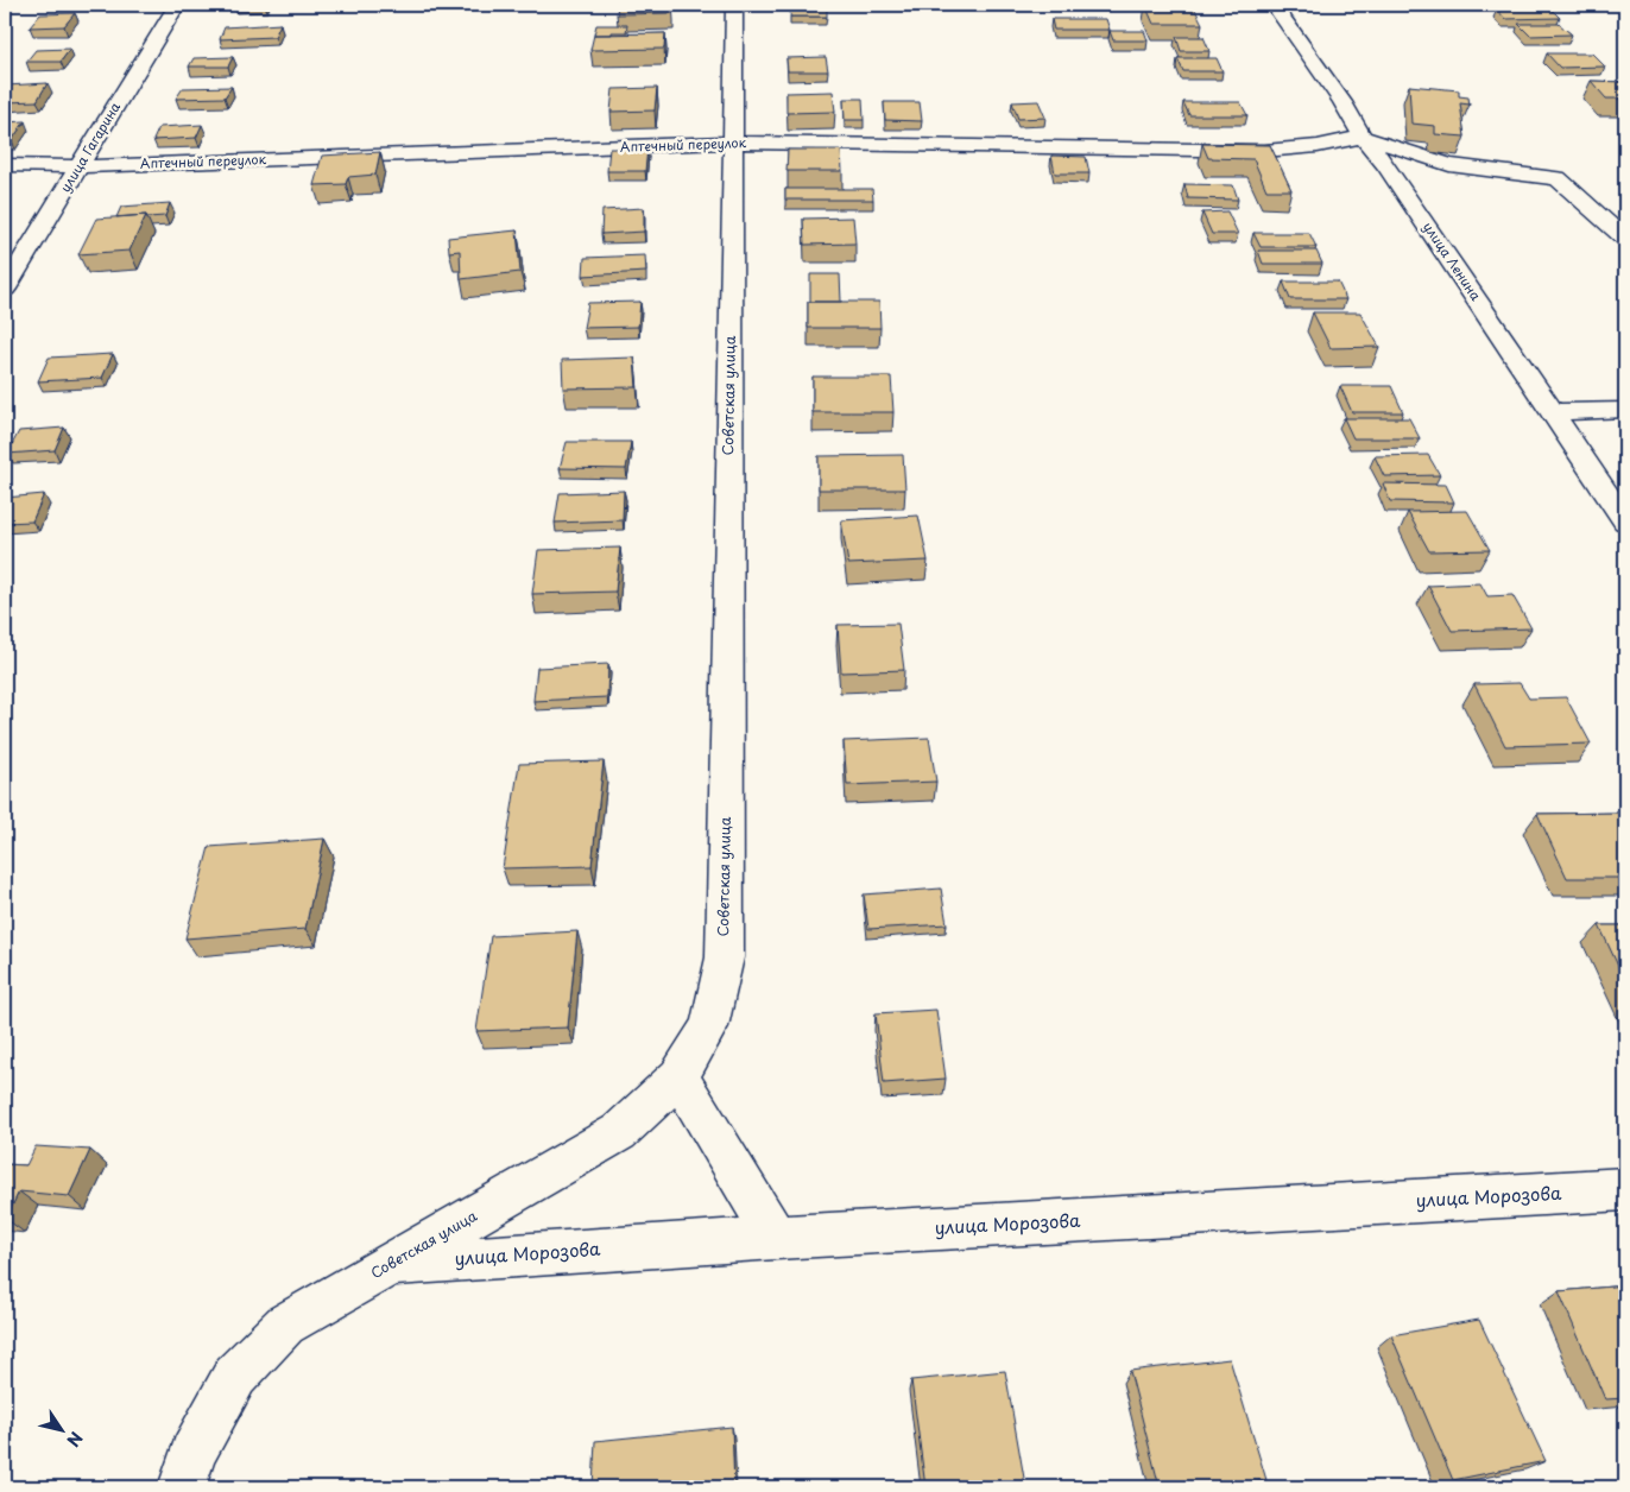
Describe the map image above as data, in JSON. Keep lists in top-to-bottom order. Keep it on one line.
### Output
{"streets":{"street":["Аптечный переулок","улица Гагарина","улица Ленина","Советская улица","улица Морозова"]},"crossings":[["Аптечный переулок","улица Гагарина"],["Аптечный переулок","улица Ленина"],["Аптечный переулок","Советская улица"],["Советская улица","улица Морозова"]],"north":"bottom right"}
